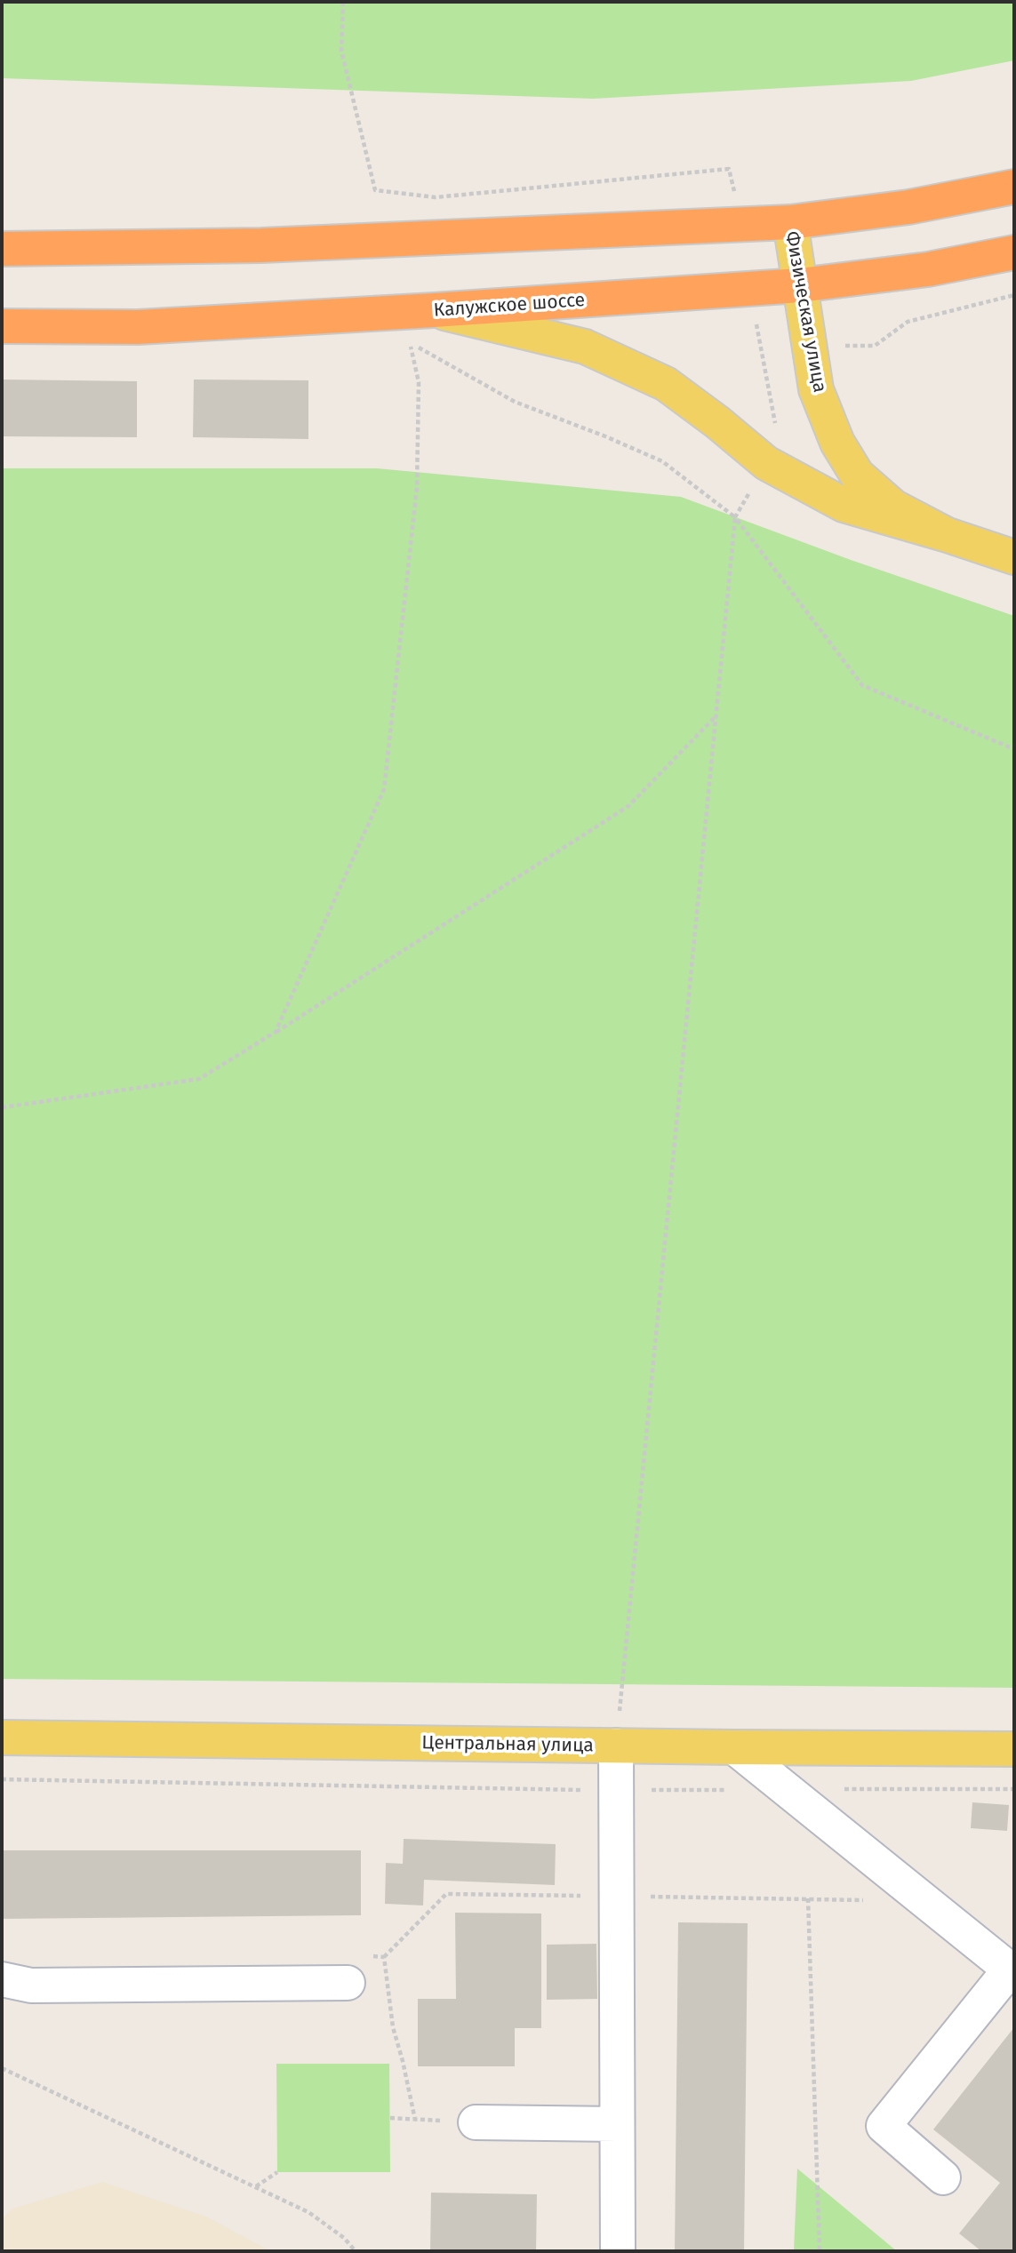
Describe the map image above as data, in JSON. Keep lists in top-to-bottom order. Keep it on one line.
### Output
{"streets":{"highway":["Калужское шоссе"],"main road":["Физическая улица","Центральная улица"]},"crossings":[["Калужское шоссе","Физическая улица"]]}
